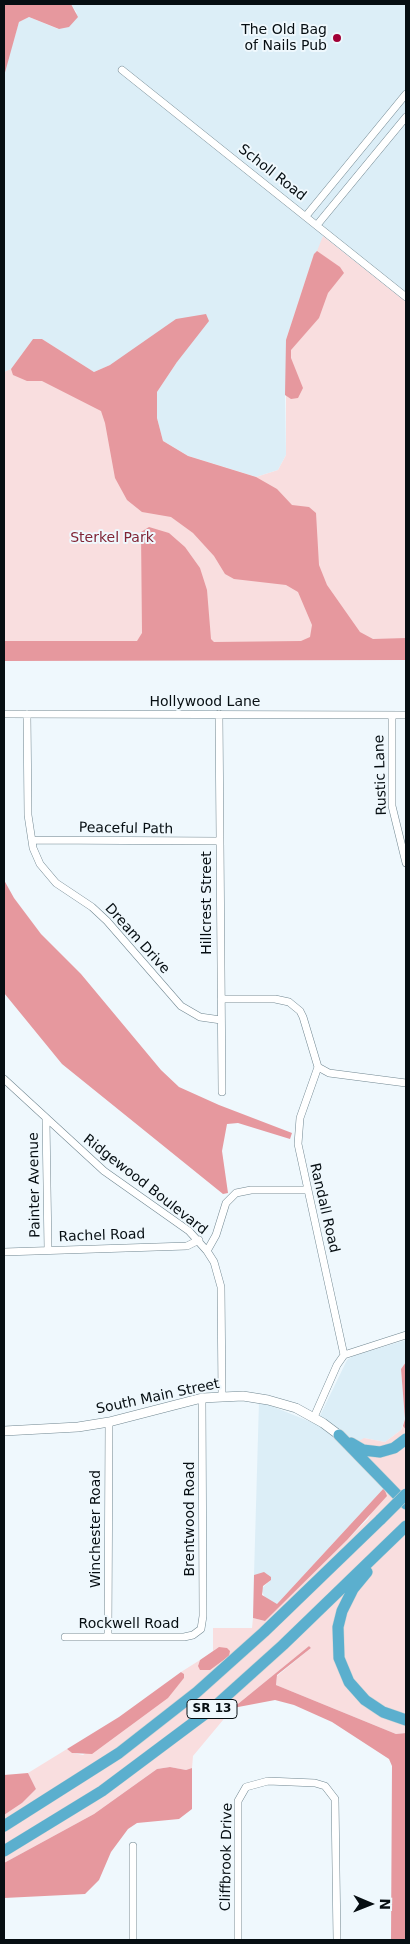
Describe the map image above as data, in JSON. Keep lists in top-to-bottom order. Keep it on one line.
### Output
{"streets":{"highway":["SR 13"],"street":["Scholl Road","Hollywood Lane","Rustic Lane","Peaceful Path","Hillcrest Street","Dream Drive","Painter Avenue","Ridgewood Boulevard","Randall Road","Rachel Road","South Main Street","Brentwood Road","Winchester Road","Rockwell Road","Cliffbrook Drive"]},"crossings":[["Hollywood Lane","Rustic Lane"],["Hollywood Lane","Hillcrest Street"],["Hollywood Lane","Dream Drive"],["Peaceful Path","Hillcrest Street"],["Peaceful Path","Dream Drive"],["Hillcrest Street","Dream Drive"],["Painter Avenue","Ridgewood Boulevard"],["Painter Avenue","Rachel Road"],["Ridgewood Boulevard","Rachel Road"],["Ridgewood Boulevard","South Main Street"],["South Main Street","Brentwood Road"],["South Main Street","Winchester Road"],["Brentwood Road","Rockwell Road"],["Winchester Road","Rockwell Road"]],"parks":["Sterkel Park"],"places":["The Old Bag of Nails Pub"],"north":"right"}
